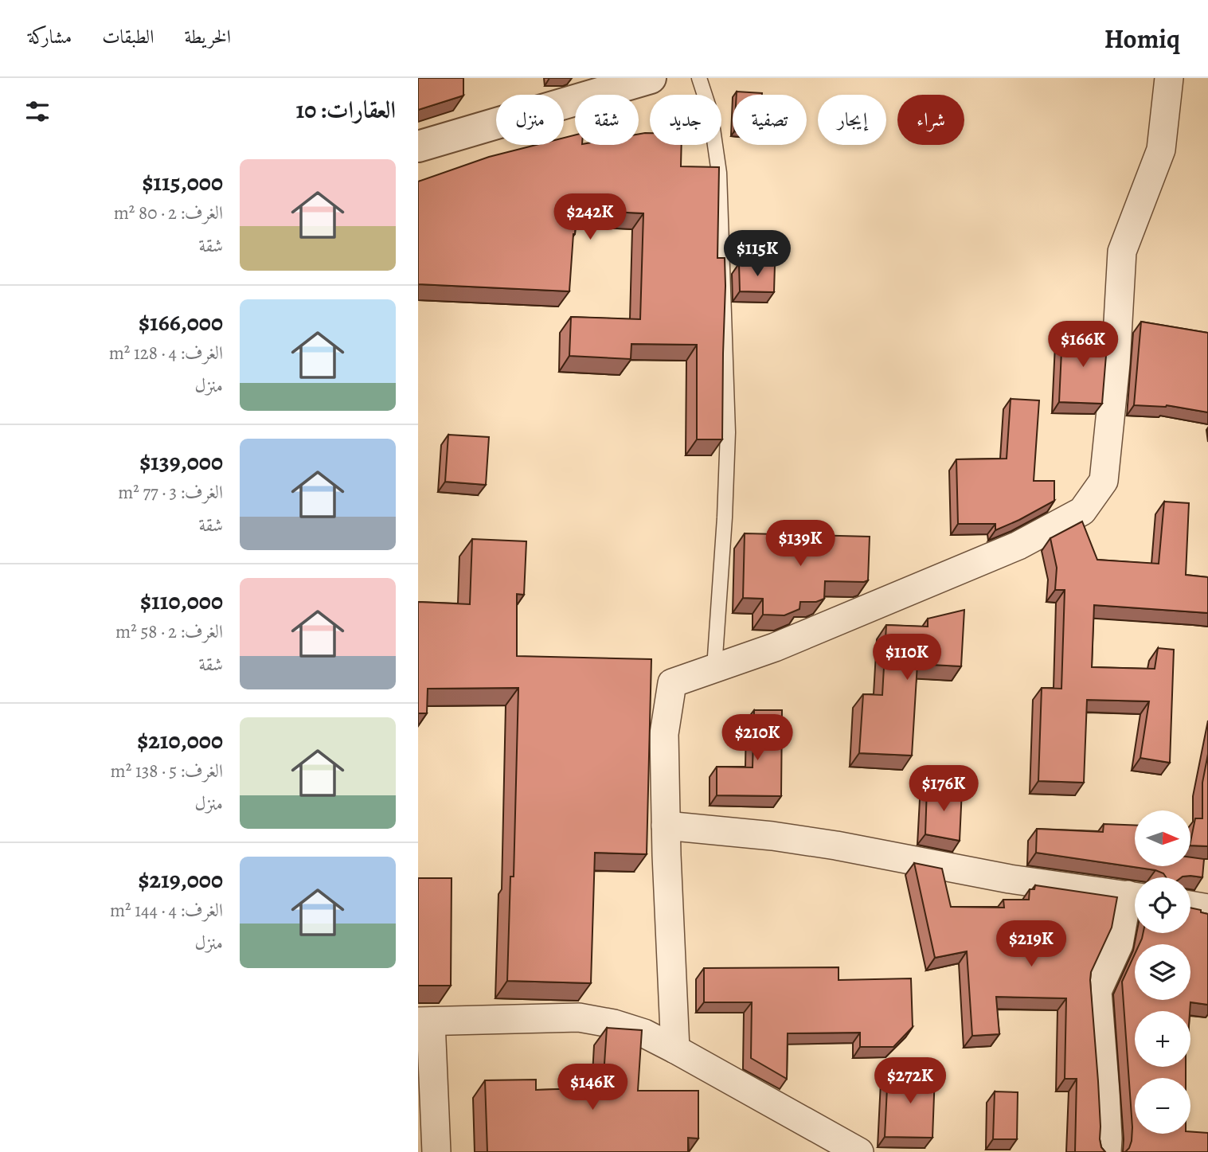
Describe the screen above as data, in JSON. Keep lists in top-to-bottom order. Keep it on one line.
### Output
{"north":"right","page":{"header":"Homiq","nav":["الخريطة","الطبقات","مشاركة"],"heading":"العقارات: 10","chip":["شراء","إيجار","تصفية","جديد","شقة","منزل"],"list":[{"name":"$115,000","note":"الغرف: 2 · 80 m² · شقة"},{"name":"$166,000","note":"الغرف: 4 · 128 m² · منزل"},{"name":"$139,000","note":"الغرف: 3 · 77 m² · شقة"},{"name":"$110,000","note":"الغرف: 2 · 58 m² · شقة"},{"name":"$210,000","note":"الغرف: 5 · 138 m² · منزل"},{"name":"$219,000","note":"الغرف: 4 · 144 m² · منزل"}],"price":["$242K","$115K","$166K","$139K","$110K","$210K","$176K","$219K","$272K","$146K"],"map_buttons":["+","−"]}}
